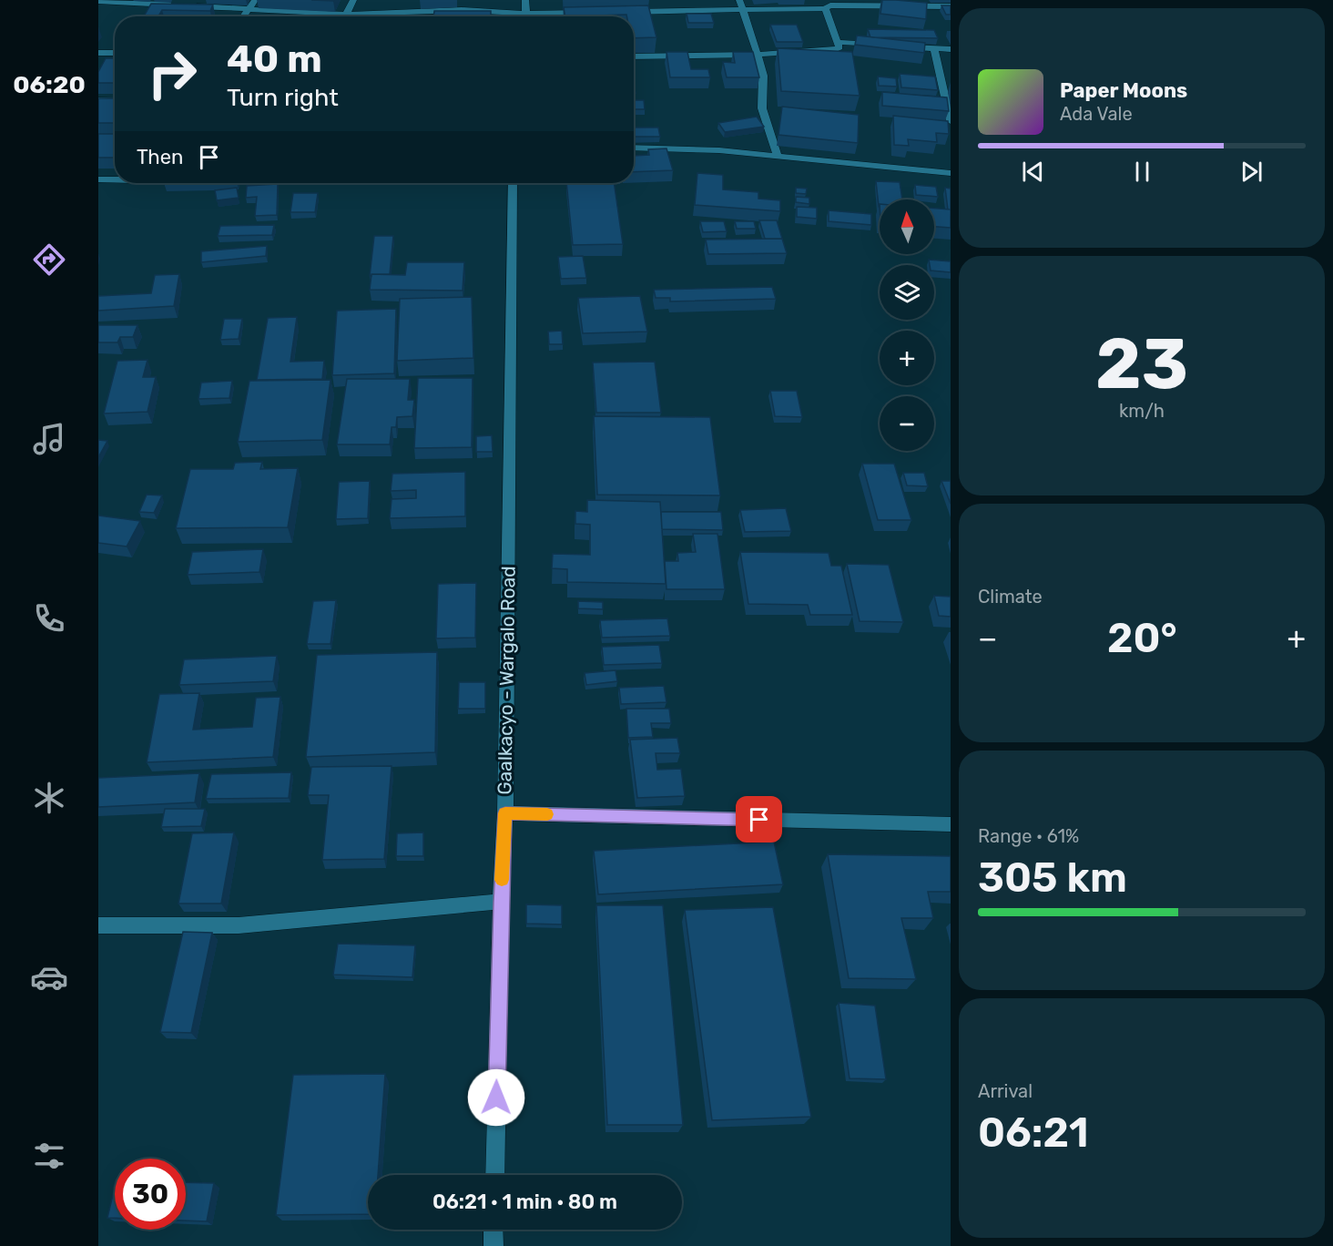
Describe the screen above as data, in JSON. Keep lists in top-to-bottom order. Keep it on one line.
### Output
{"streets":{"street":["Gaalkacyo - Wargalo Road"]},"north":"top","page":{"tabs":"06:20","turn":["40 m","Turn right"],"song":["Paper Moons","Ada Vale"],"then":"Then","map_buttons":["+","−"],"tile":[["23","km/h"],"Climate",["Range · 61%","305 km"],["Arrival","06:21"]],"heat":["−","20°","+"],"limit":"30","trip":"06:21 · 1 min · 80 m"}}
